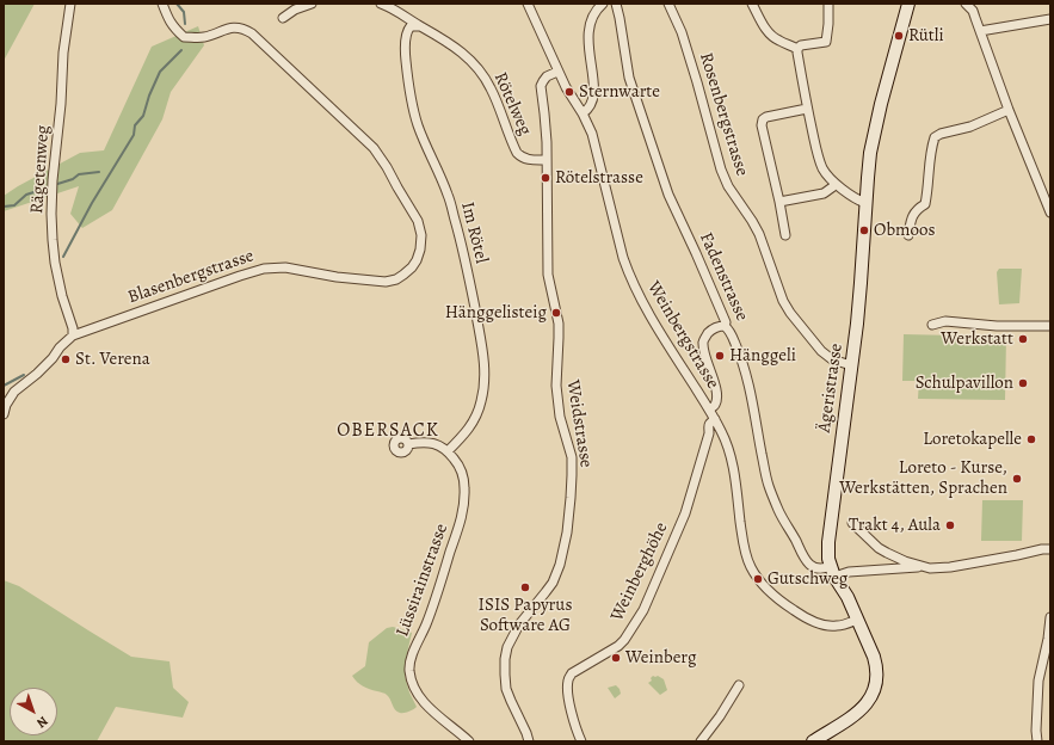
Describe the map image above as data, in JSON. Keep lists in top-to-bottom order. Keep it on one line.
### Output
{"streets":{"main road":["Ägeristrasse"],"street":["Rötelweg","Rosenbergstrasse","Rägetenweg","Im Rötel","Blasenbergstrasse","Fadenstrasse","Weinbergstrasse","Weidstrasse","Weinberghöhe","Lüssirainstrasse"]},"crossings":[["Rötelweg","Im Rötel"],["Rötelweg","Weidstrasse"],["Rosenbergstrasse","Ägeristrasse"],["Rägetenweg","Blasenbergstrasse"],["Im Rötel","Lüssirainstrasse"],["Fadenstrasse","Ägeristrasse"],["Weinbergstrasse","Ägeristrasse"],["Weinbergstrasse","Weidstrasse"],["Weinbergstrasse","Weinberghöhe"]],"districts":["OBERSACK"],"places":["Rütli","Sternwarte","Rötelstrasse","Obmoos","Hänggelisteig","Werkstatt","Hänggeli","St. Verena","Schulpavillon","Loretokapelle","Loreto - Kurse, Werkstätten, Sprachen","Trakt 4, Aula","Gutschweg","ISIS Papyrus Software AG","Weinberg"],"north":"bottom right"}
